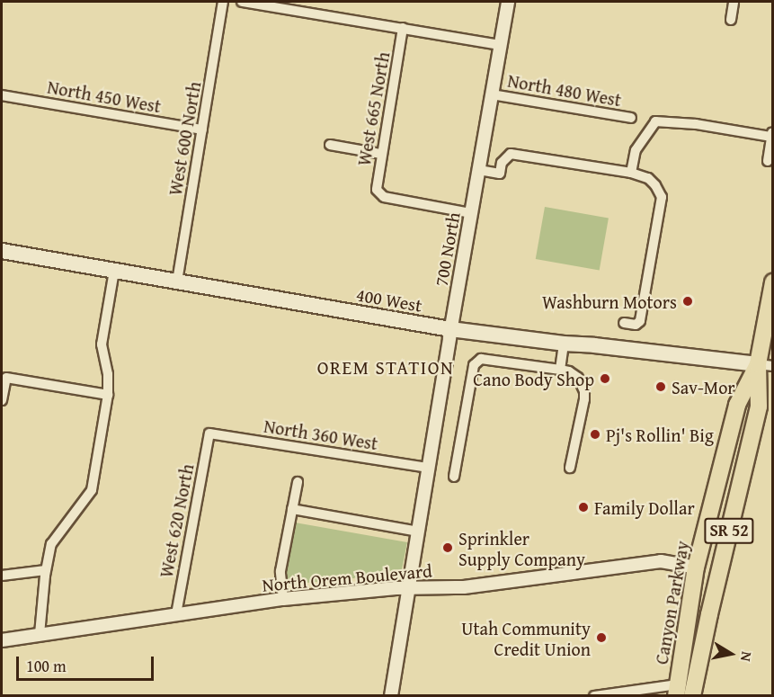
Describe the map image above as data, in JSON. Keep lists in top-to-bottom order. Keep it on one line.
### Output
{"streets":{"highway":["SR 52","Canyon Parkway"],"main road":["400 West"],"street":["North 480 West","North 450 West","West 665 North","West 600 North","700 North","North 360 West","West 620 North","North Orem Boulevard"]},"crossings":[["North 480 West","700 North"],["North 450 West","West 600 North"],["West 665 North","700 North"],["West 600 North","400 West"],["700 North","400 West"],["700 North","North 360 West"],["700 North","North Orem Boulevard"],["400 West","Canyon Parkway"],["North 360 West","West 620 North"],["West 620 North","North Orem Boulevard"],["North Orem Boulevard","Canyon Parkway"]],"districts":["OREM STATION"],"places":["Washburn Motors","Cano Body Shop","Sav-Mor","Pj's Rollin' Big","Family Dollar","Sprinkler Supply Company","Utah Community Credit Union"],"scale_bar":"100 m","north":"right"}
